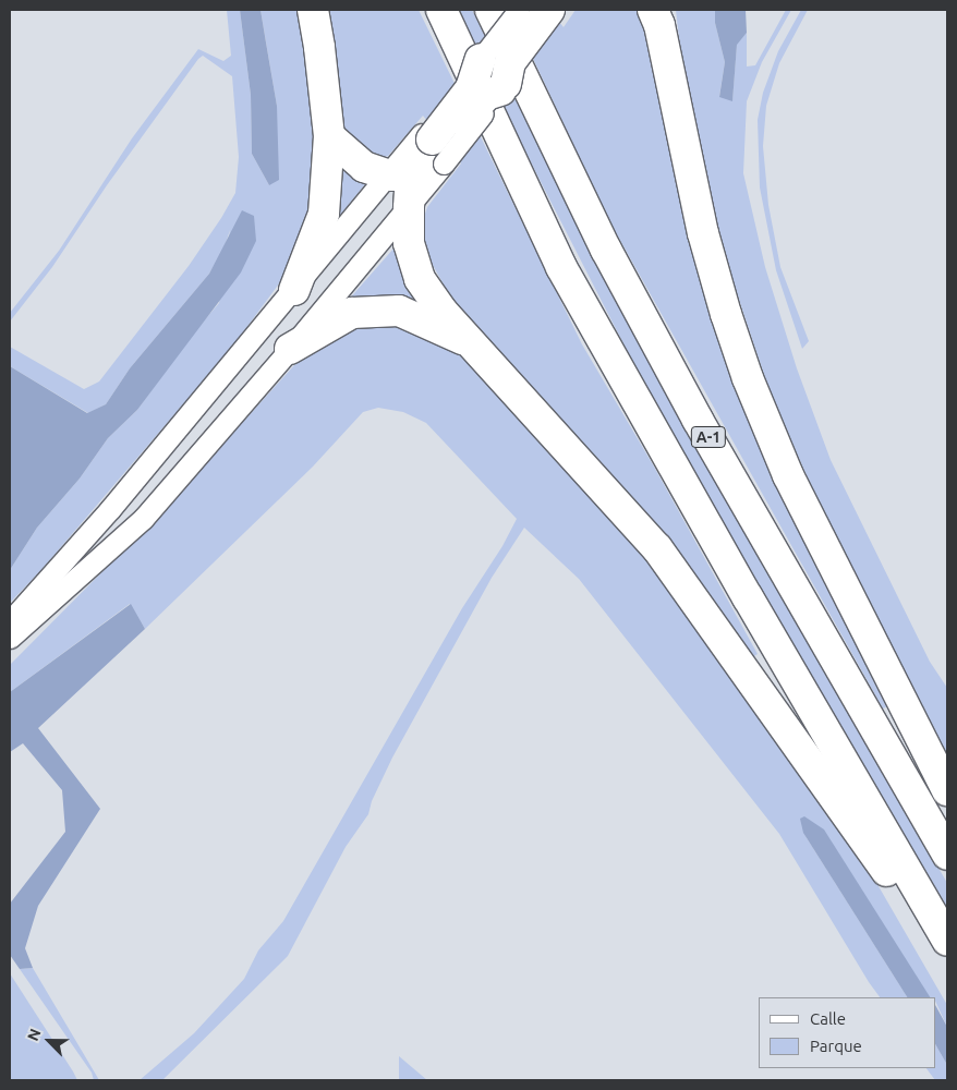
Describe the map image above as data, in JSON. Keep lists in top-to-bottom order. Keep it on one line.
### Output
{"streets":{"highway":["A-1"]},"legend":["Calle","Parque"],"north":"top left"}
